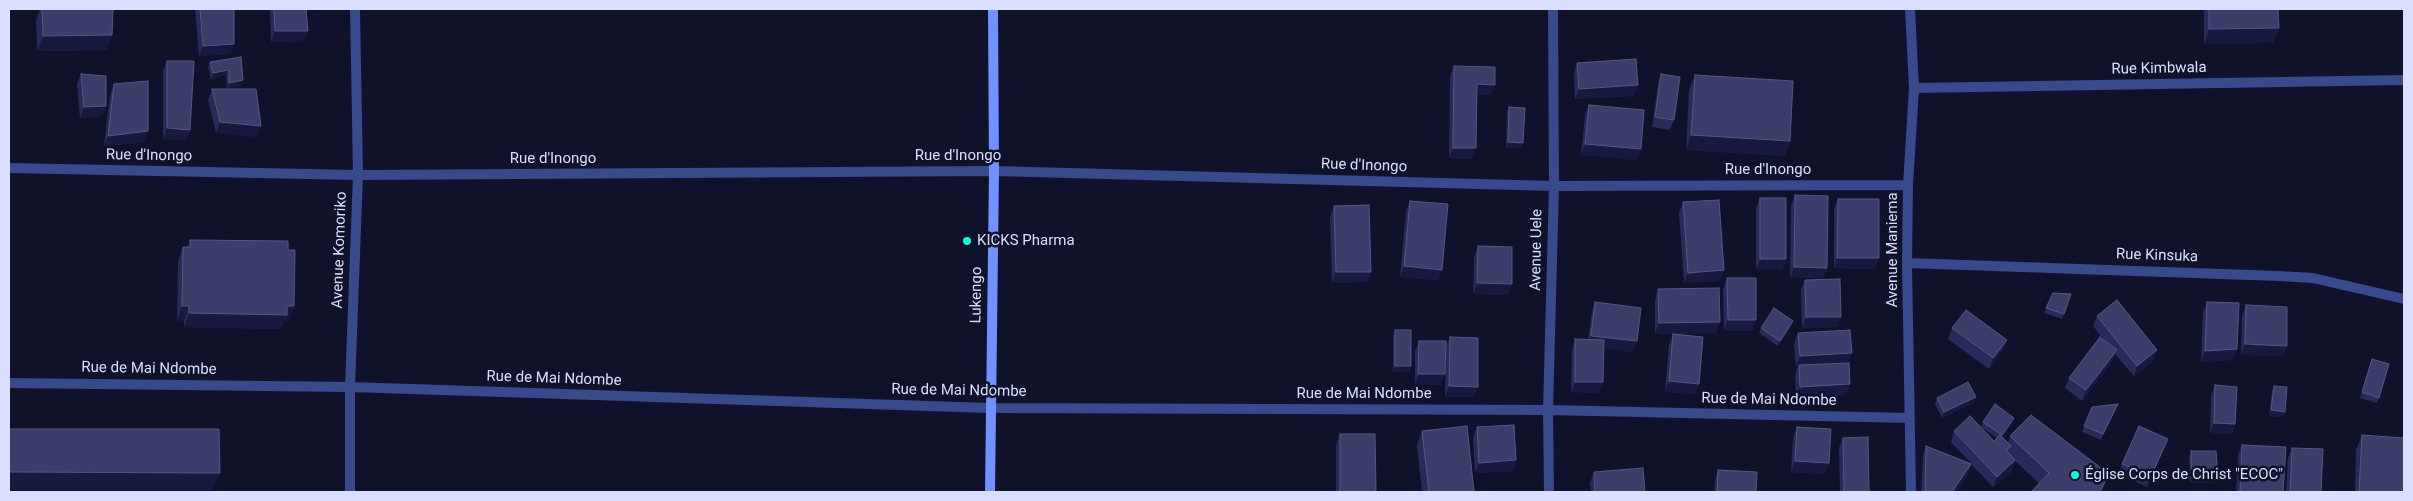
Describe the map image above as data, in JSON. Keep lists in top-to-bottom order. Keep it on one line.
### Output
{"streets":{"street":["Rue Kimbwala","Rue d'Inongo","Avenue Komoriko","Avenue Uele","Avenue Maniema","Rue Kinsuka","Lukengo","Rue de Mai Ndombe"]},"crossings":[["Rue Kimbwala","Avenue Maniema"],["Rue d'Inongo","Avenue Komoriko"],["Rue d'Inongo","Avenue Uele"],["Rue d'Inongo","Avenue Maniema"],["Rue d'Inongo","Lukengo"],["Avenue Komoriko","Rue de Mai Ndombe"],["Avenue Uele","Rue de Mai Ndombe"],["Avenue Maniema","Rue Kinsuka"],["Avenue Maniema","Rue de Mai Ndombe"],["Lukengo","Rue de Mai Ndombe"]],"places":["KICKS Pharma","Église Corps de Christ \"ECOC\""]}
